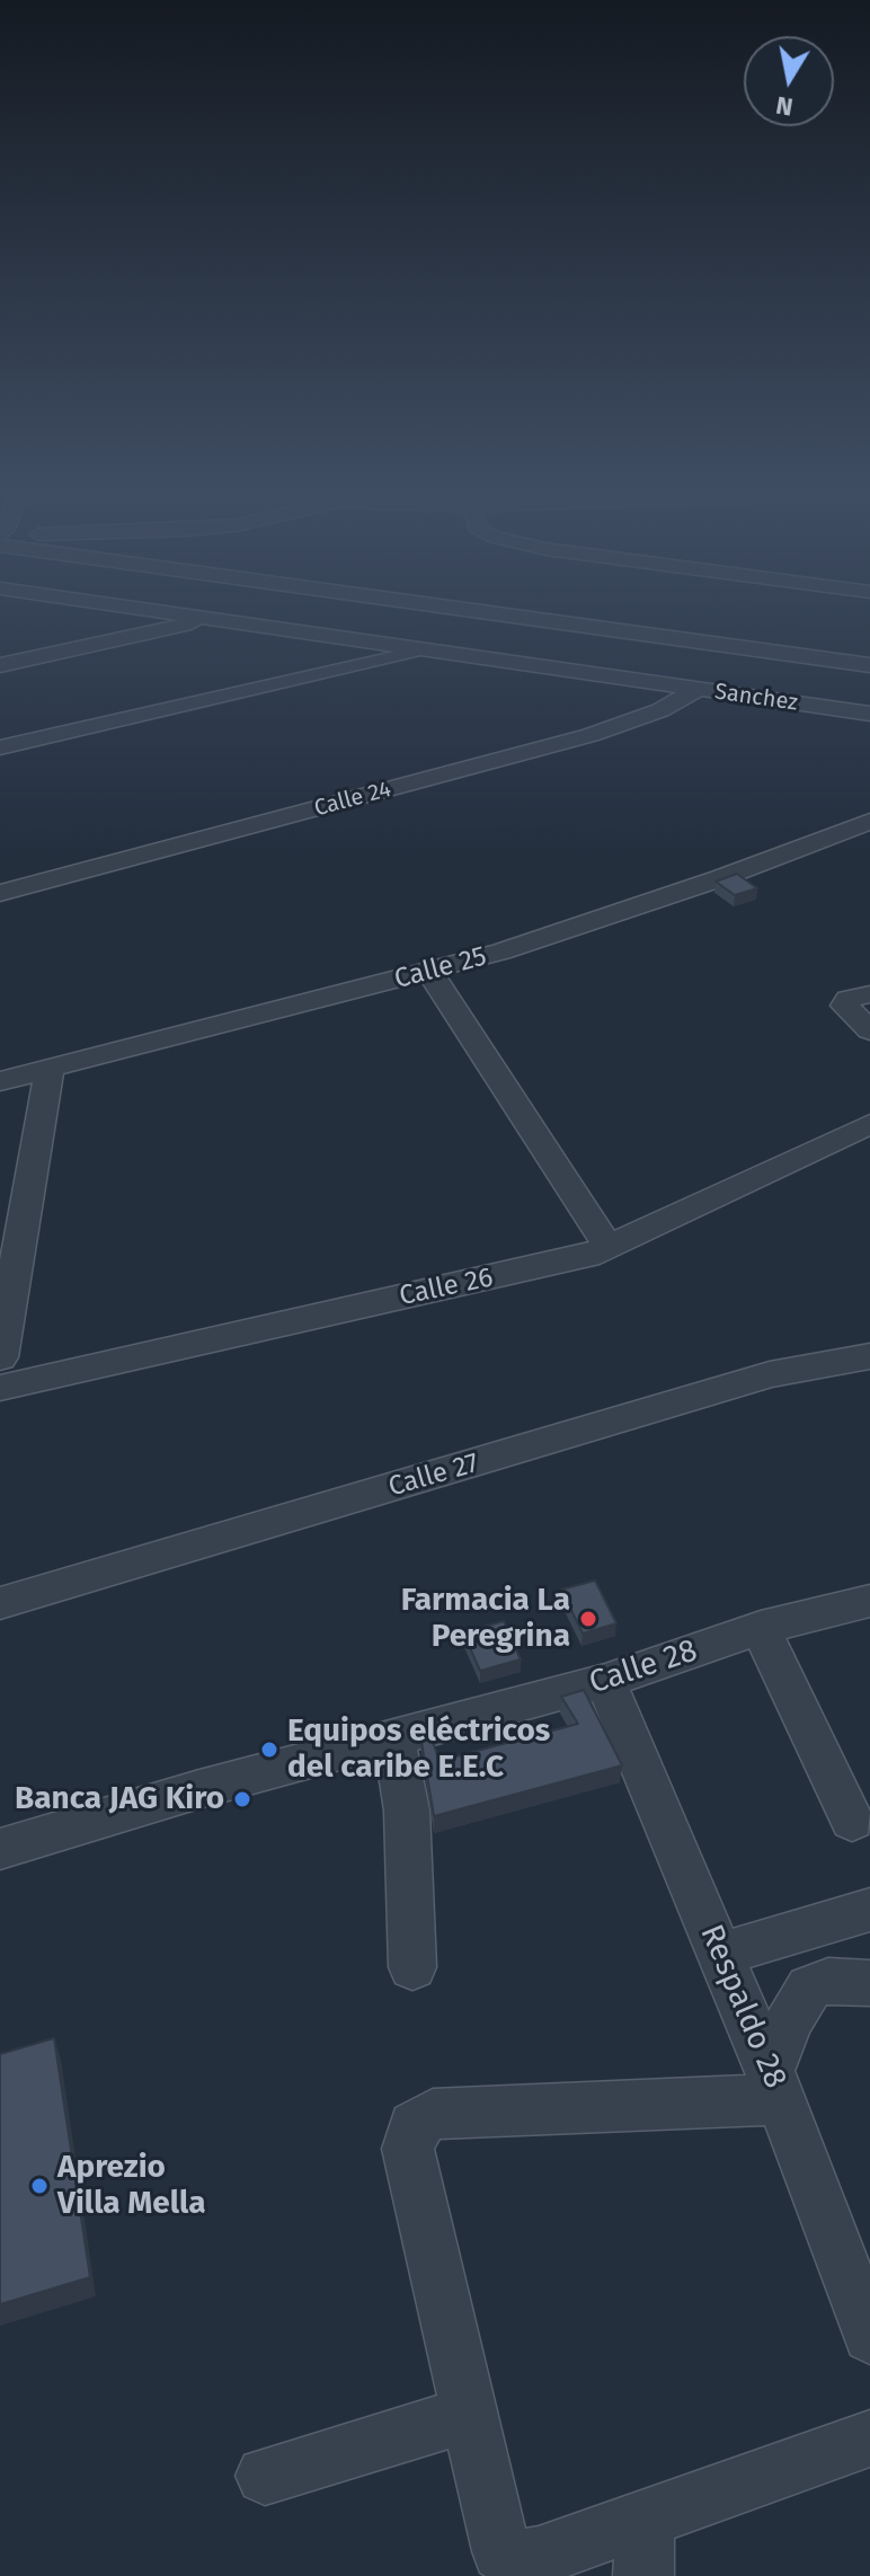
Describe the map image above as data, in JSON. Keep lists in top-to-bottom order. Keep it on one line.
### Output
{"streets":{"street":["Sanchez","Calle 24","Calle 25","Calle 26","Calle 27","Calle 28","Respaldo 28"]},"crossings":[["Sanchez","Calle 24"],["Calle 28","Respaldo 28"]],"places":["Farmacia La Peregrina","Equipos eléctricos del caribe E.E.C","Banca JAG Kiro","Aprezio Villa Mella"],"north":"bottom"}
